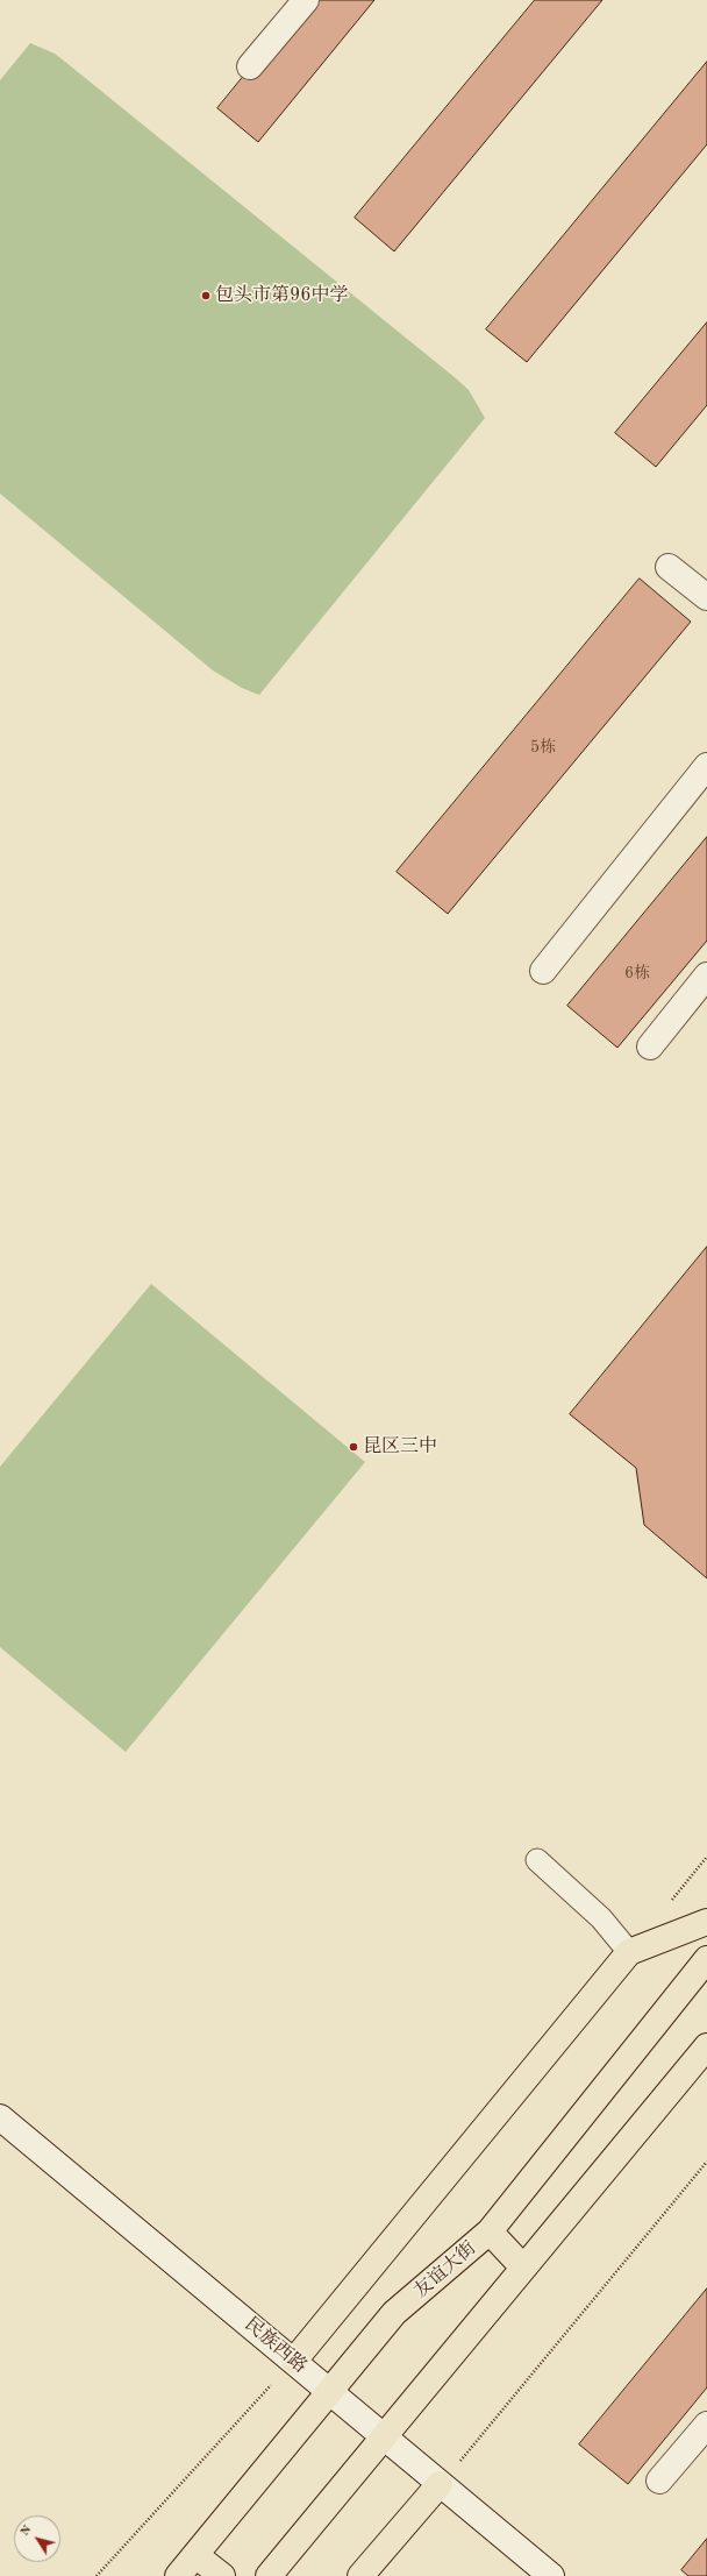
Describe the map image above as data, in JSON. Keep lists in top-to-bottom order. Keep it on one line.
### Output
{"streets":{"main road":["友谊大街","民族西路"]},"crossings":[["友谊大街","民族西路"]],"places":["包头市第96中学","昆区三中"],"house_numbers":["5栋","6栋"],"north":"top left"}
